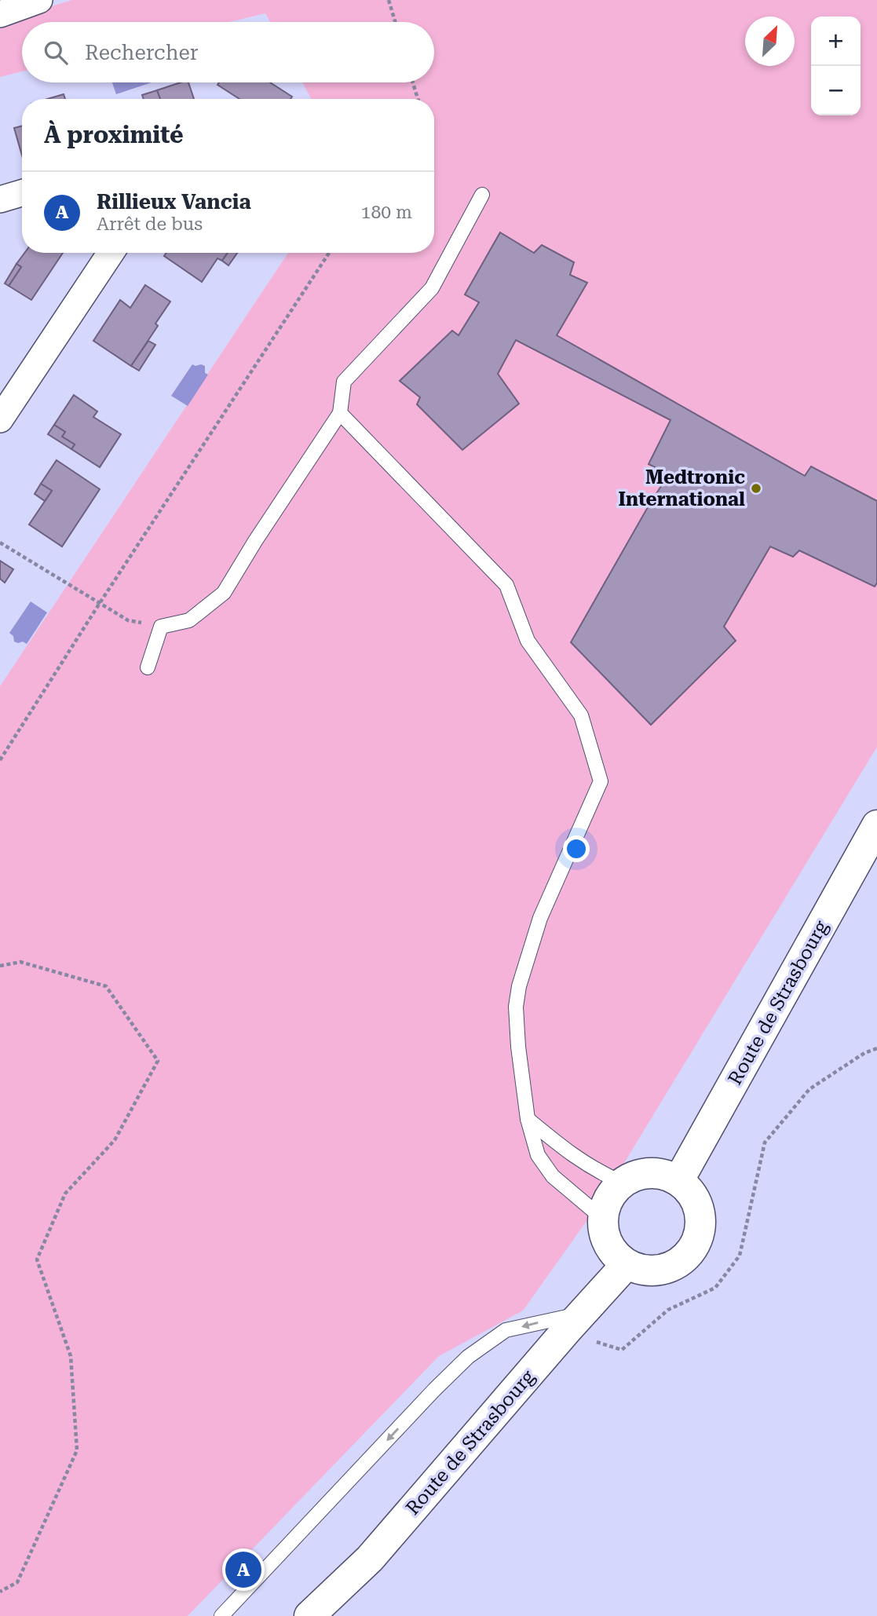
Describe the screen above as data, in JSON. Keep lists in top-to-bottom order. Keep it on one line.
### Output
{"streets":{"main road":["Route de Strasbourg"]},"places":["Medtronic International"],"north":"top right","page":{"map_buttons":["+","−"],"search":"Rechercher","heading":"À proximité","list":[{"mark":"A","name":"Rillieux Vancia","note":"Arrêt de bus","value":"180 m"}],"pins":"A"}}
